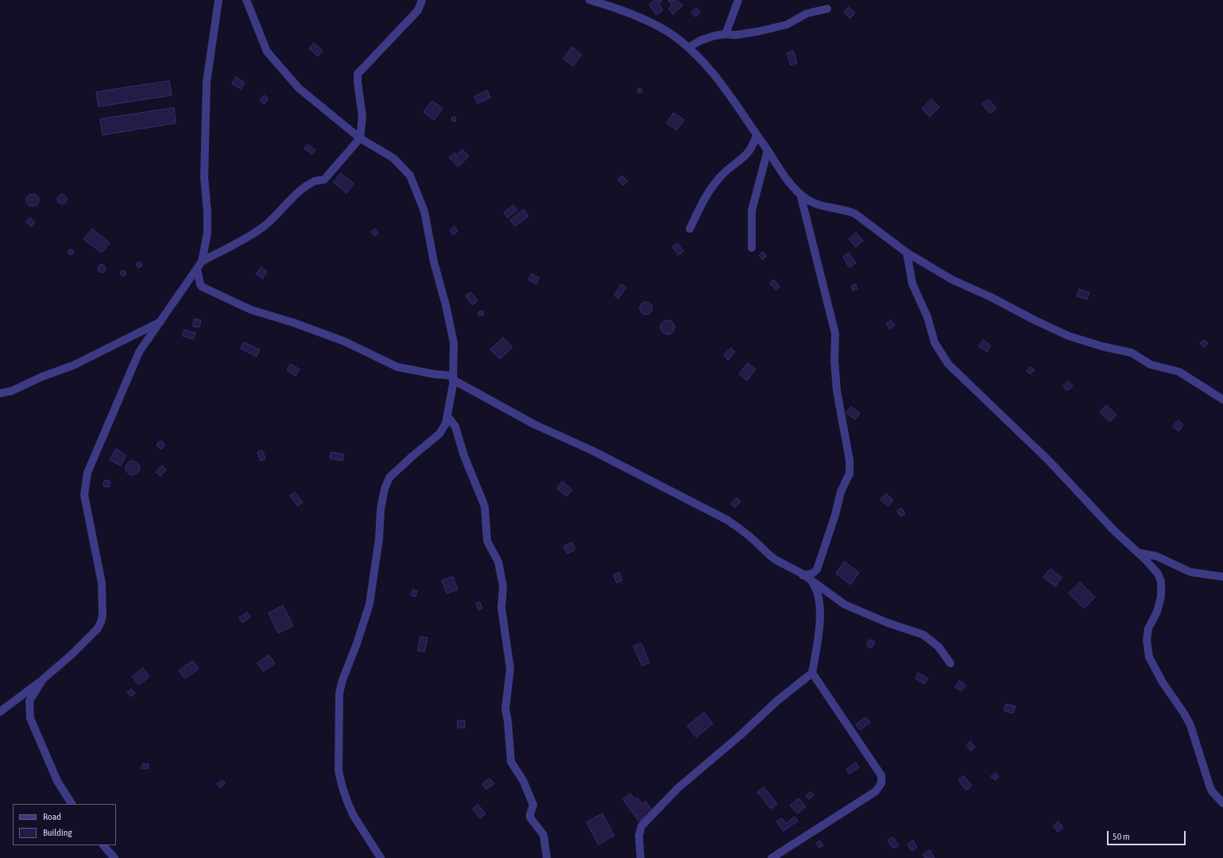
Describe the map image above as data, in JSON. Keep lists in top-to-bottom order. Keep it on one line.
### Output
{"legend":["Road","Building"],"scale_bar":"50 m"}
